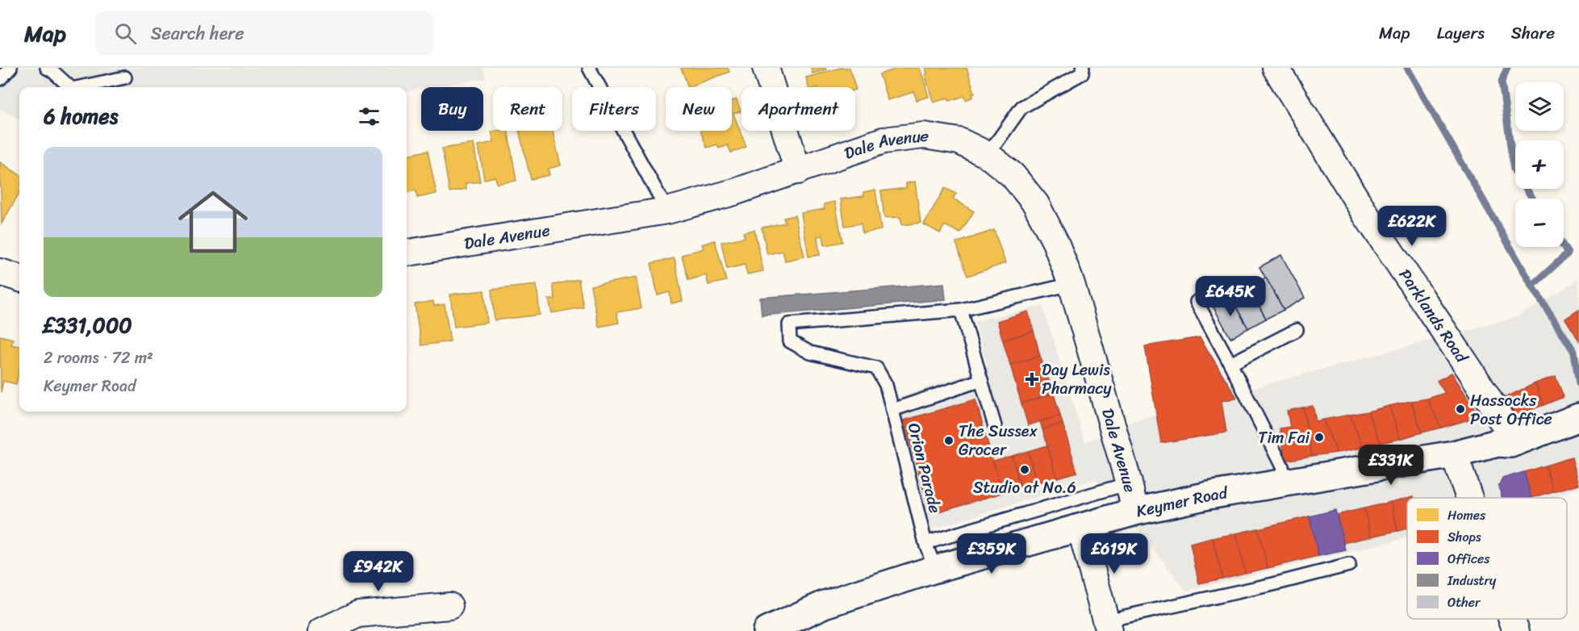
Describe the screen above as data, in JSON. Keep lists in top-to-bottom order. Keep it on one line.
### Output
{"streets":{"main road":["Keymer Road"],"street":["Dale Avenue","Parklands Road"],"lane":["Orion Parade"]},"crossings":[["Dale Avenue","Keymer Road"],["Parklands Road","Keymer Road"],["Orion Parade","Keymer Road"]],"places":{"health":["Day Lewis Pharmacy"],"other":["Hassocks Post Office","Tim Fai","The Sussex Grocer","Studio at No.6"]},"legend":["Homes","Shops","Offices","Industry","Other"],"page":{"header":"Map","search":"Search here","nav":["Map","Layers","Share"],"map_buttons":["+","−"],"chip":["Buy","Rent","Filters","New","Apartment"],"heading":"6 homes","list":[{"name":"£331,000","note":"2 rooms · 72 m² · Keymer Road"}],"price":["£622K","£645K","£331K","£359K","£619K","£942K"]}}
